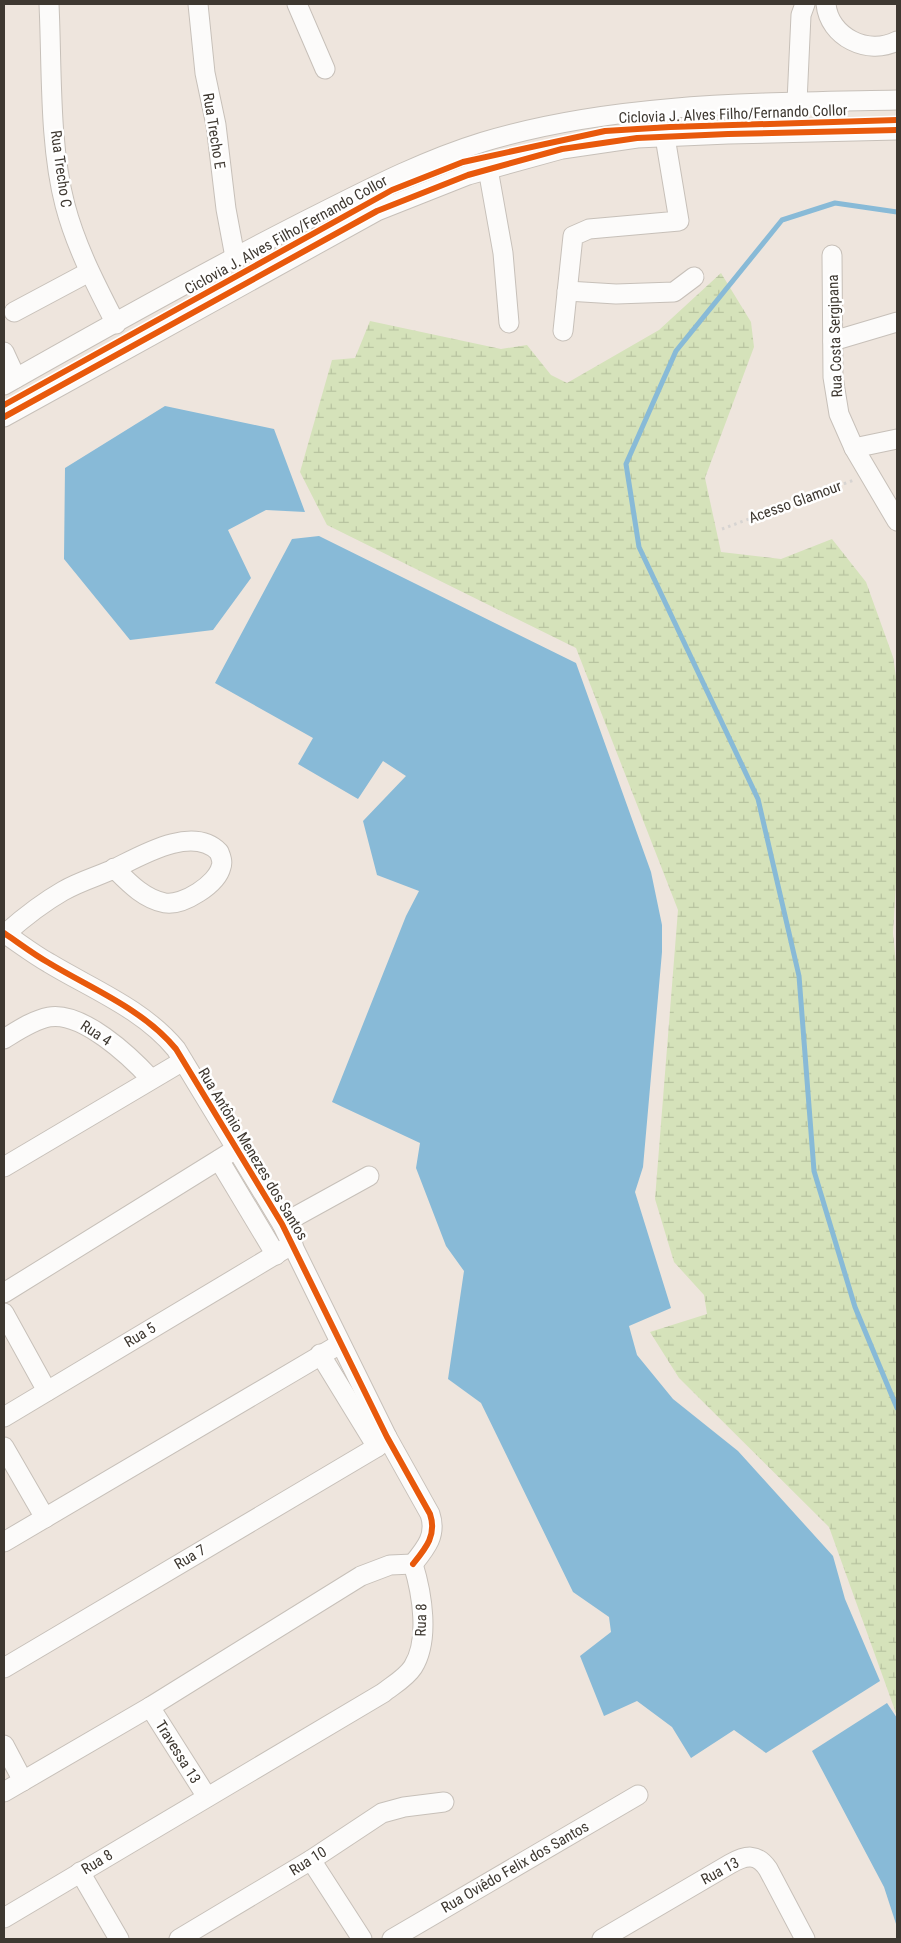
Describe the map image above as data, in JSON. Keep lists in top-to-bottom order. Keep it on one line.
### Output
{"streets":{"street":["Rua Trecho E","Rua Trecho C","Rua Costa Sergipana","Rua 4","Rua Antônio Menezes dos Santos","Rua 5","Rua 7","Rua 8","Travessa 13","Rua 10","Rua Oviêdo Felix dos Santos","Rua 13"],"path":["Acesso Glamour"],"cycle path":["Ciclovia J. Alves Filho/Fernando Collor"]},"crossings":[["Rua Costa Sergipana","Acesso Glamour"],["Rua Antônio Menezes dos Santos","Rua 5"],["Rua Antônio Menezes dos Santos","Rua 7"],["Rua Antônio Menezes dos Santos","Rua 8"],["Rua 8","Travessa 13"]]}
